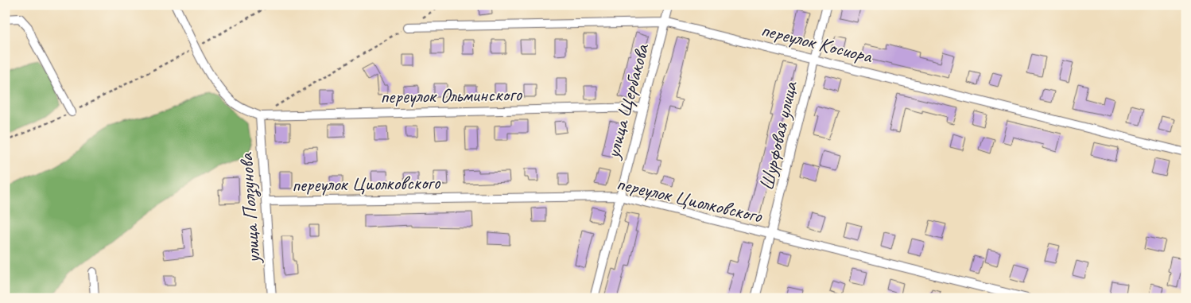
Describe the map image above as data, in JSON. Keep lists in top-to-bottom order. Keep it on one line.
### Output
{"streets":{"street":["переулок Косиора","переулок Ольминского","улица Щербакова","Шурфовая улица","переулок Циолковского","улица Ползунова"]},"crossings":[["переулок Косиора","улица Щербакова"],["переулок Косиора","Шурфовая улица"],["переулок Ольминского","улица Щербакова"],["переулок Ольминского","улица Ползунова"],["улица Щербакова","переулок Циолковского"],["Шурфовая улица","переулок Циолковского"],["переулок Циолковского","улица Ползунова"]]}
